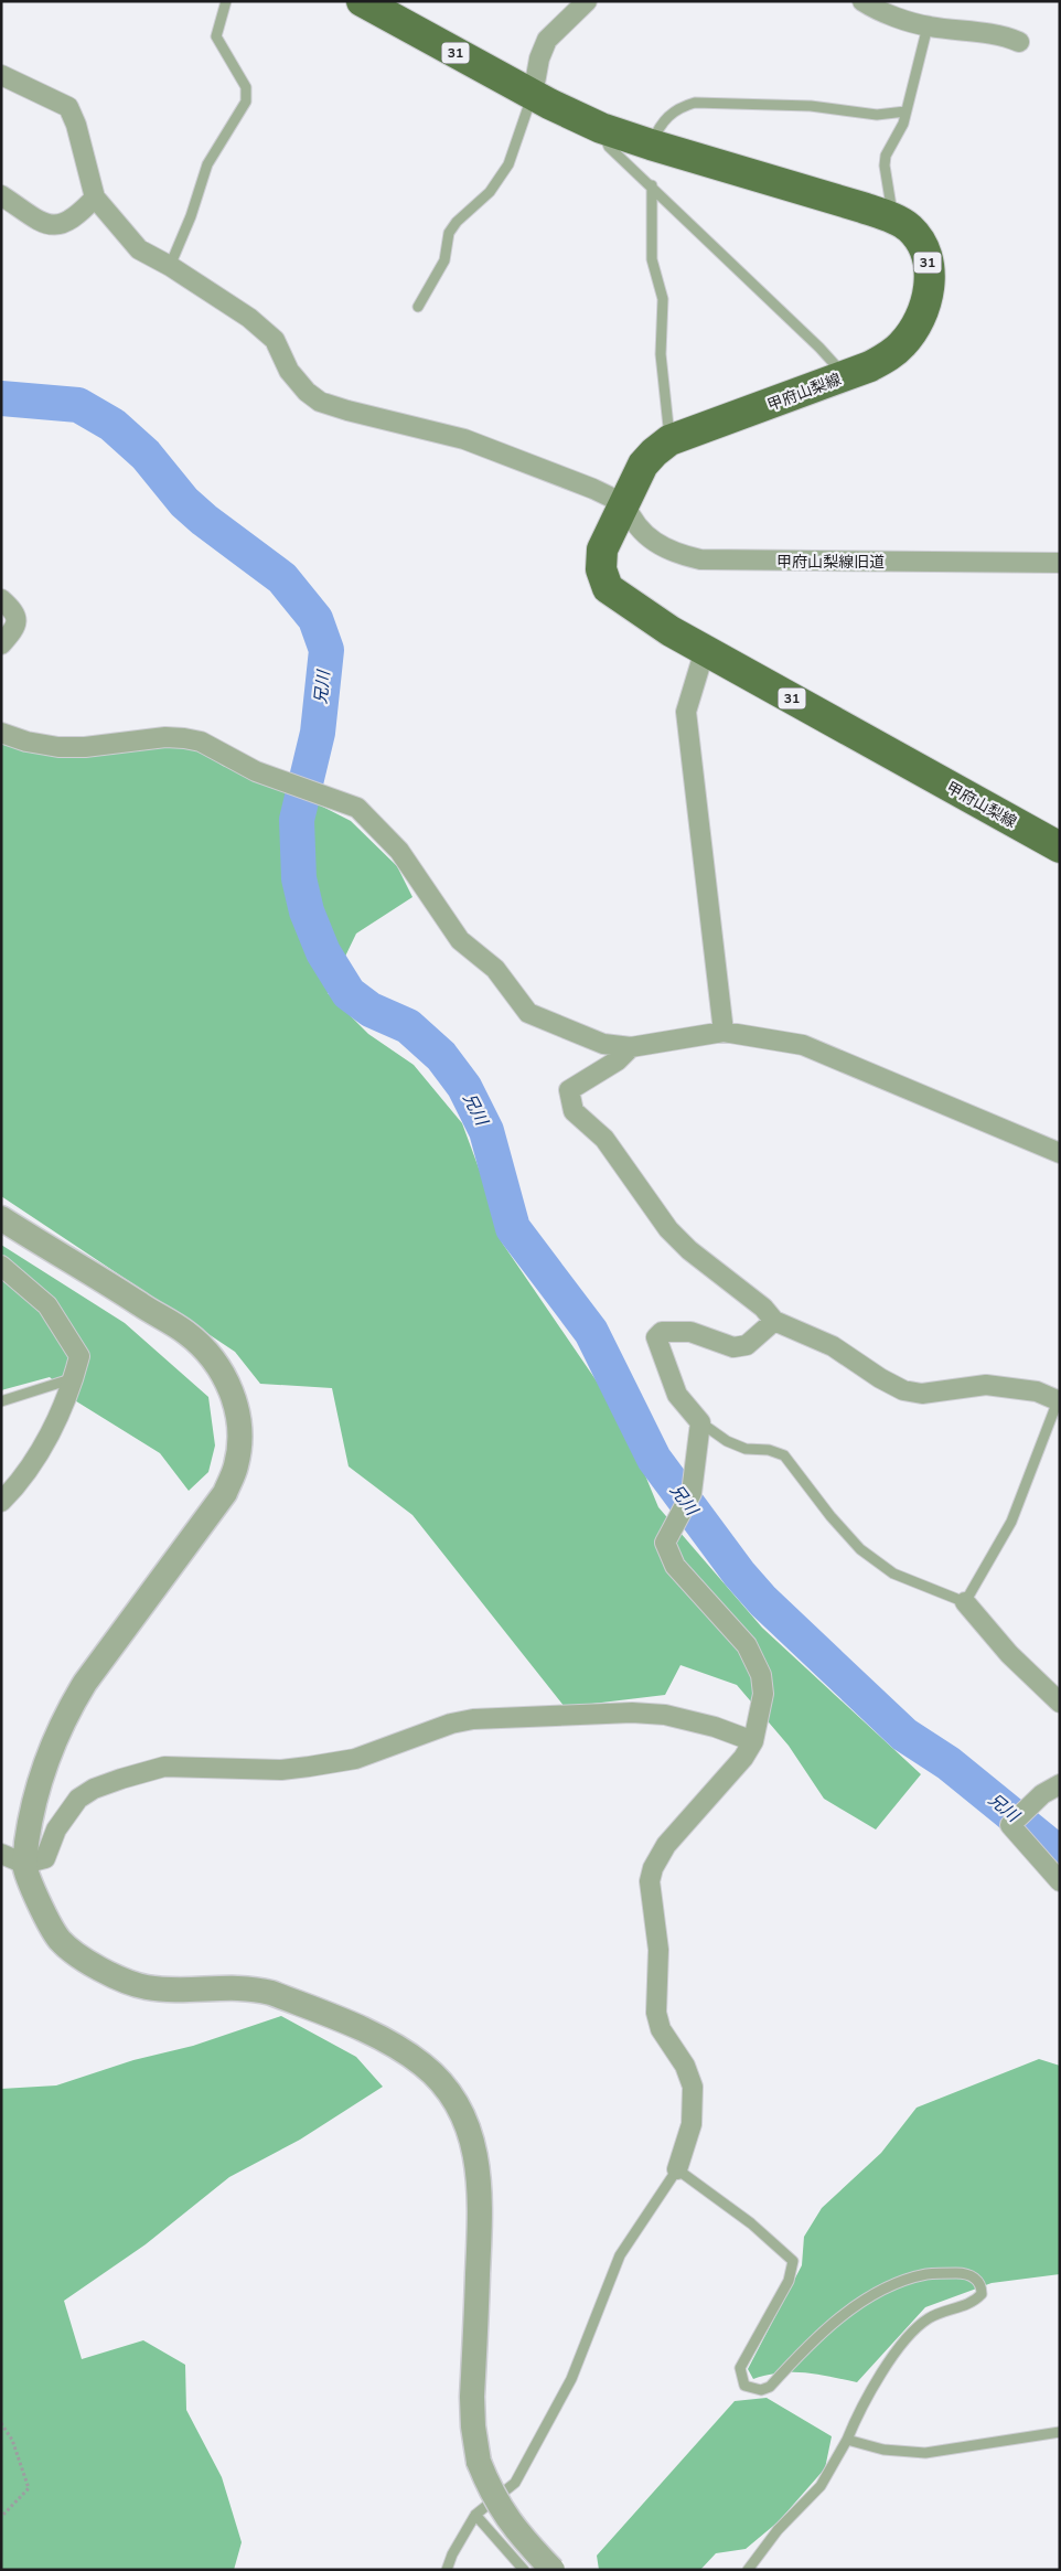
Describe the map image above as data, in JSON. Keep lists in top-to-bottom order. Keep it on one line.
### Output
{"streets":{"main road":["31","甲府山梨線"],"street":["甲府山梨線旧道"]},"crossings":[["甲府山梨線","甲府山梨線旧道"]],"water":["兄川"]}
